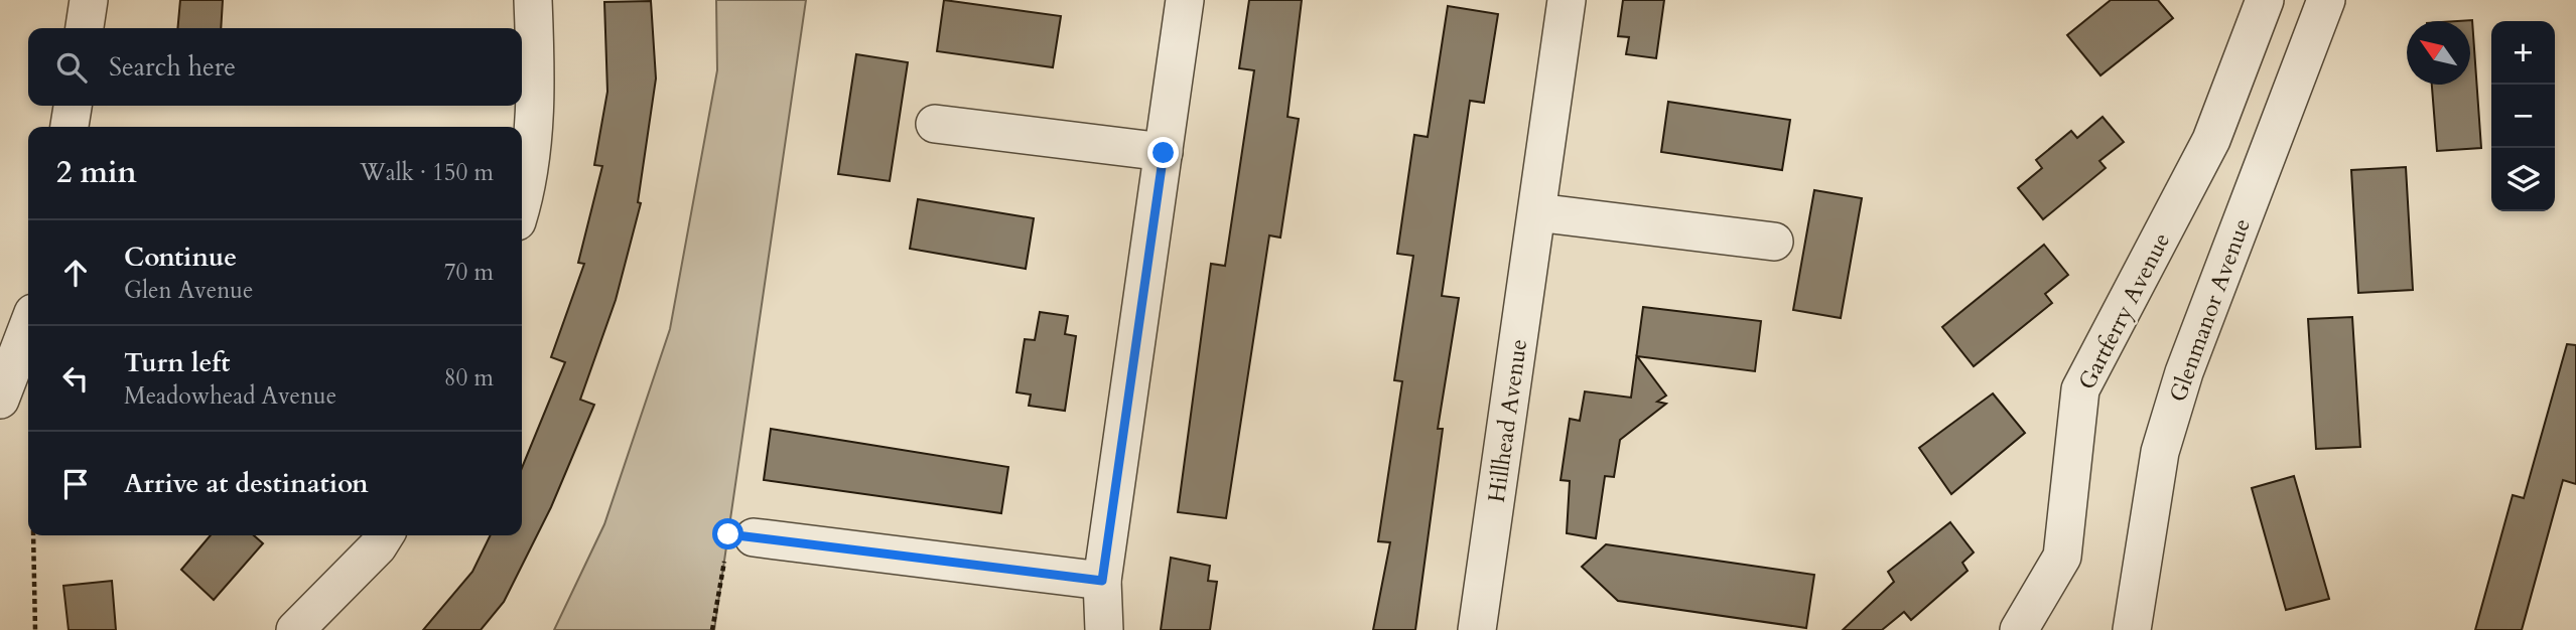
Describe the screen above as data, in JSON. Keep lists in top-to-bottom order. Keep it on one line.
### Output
{"streets":{"street":["Glenmanor Avenue","Gartferry Avenue","Hillhead Avenue"]},"north":"top left","page":{"map_buttons":["+","−"],"search":"Search here","heading":["2 min","Walk · 150 m"],"list":[["Continue","Glen Avenue","70 m"],["Turn left","Meadowhead Avenue","80 m"],"Arrive at destination"]}}
